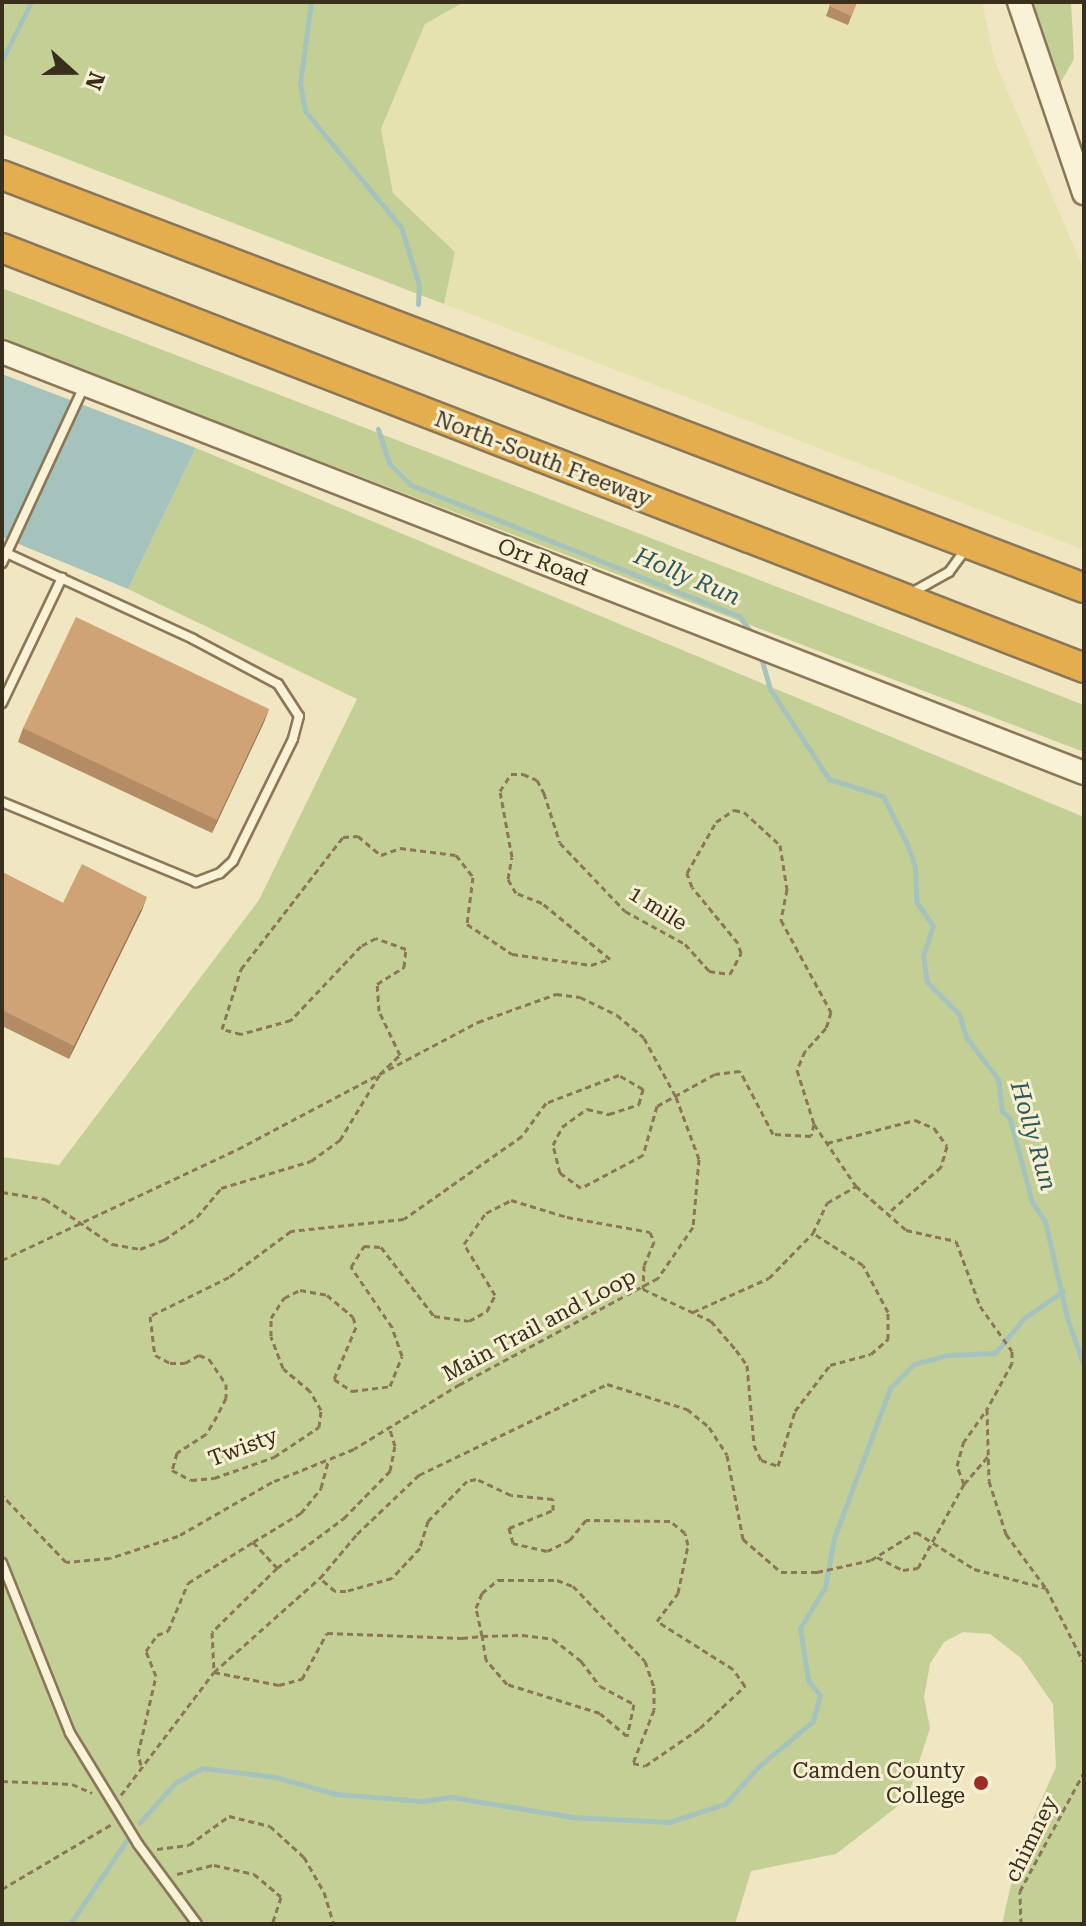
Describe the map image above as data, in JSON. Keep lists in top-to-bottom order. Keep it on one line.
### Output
{"streets":{"highway":["North-South Freeway"],"street":["Orr Road"],"path":["1 mile","Main Trail and Loop","Twisty","chimney"]},"crossings":[["1 mile","Main Trail and Loop"],["Main Trail and Loop","Twisty"]],"water":["Holly Run"],"places":["Camden County College"],"north":"right"}
